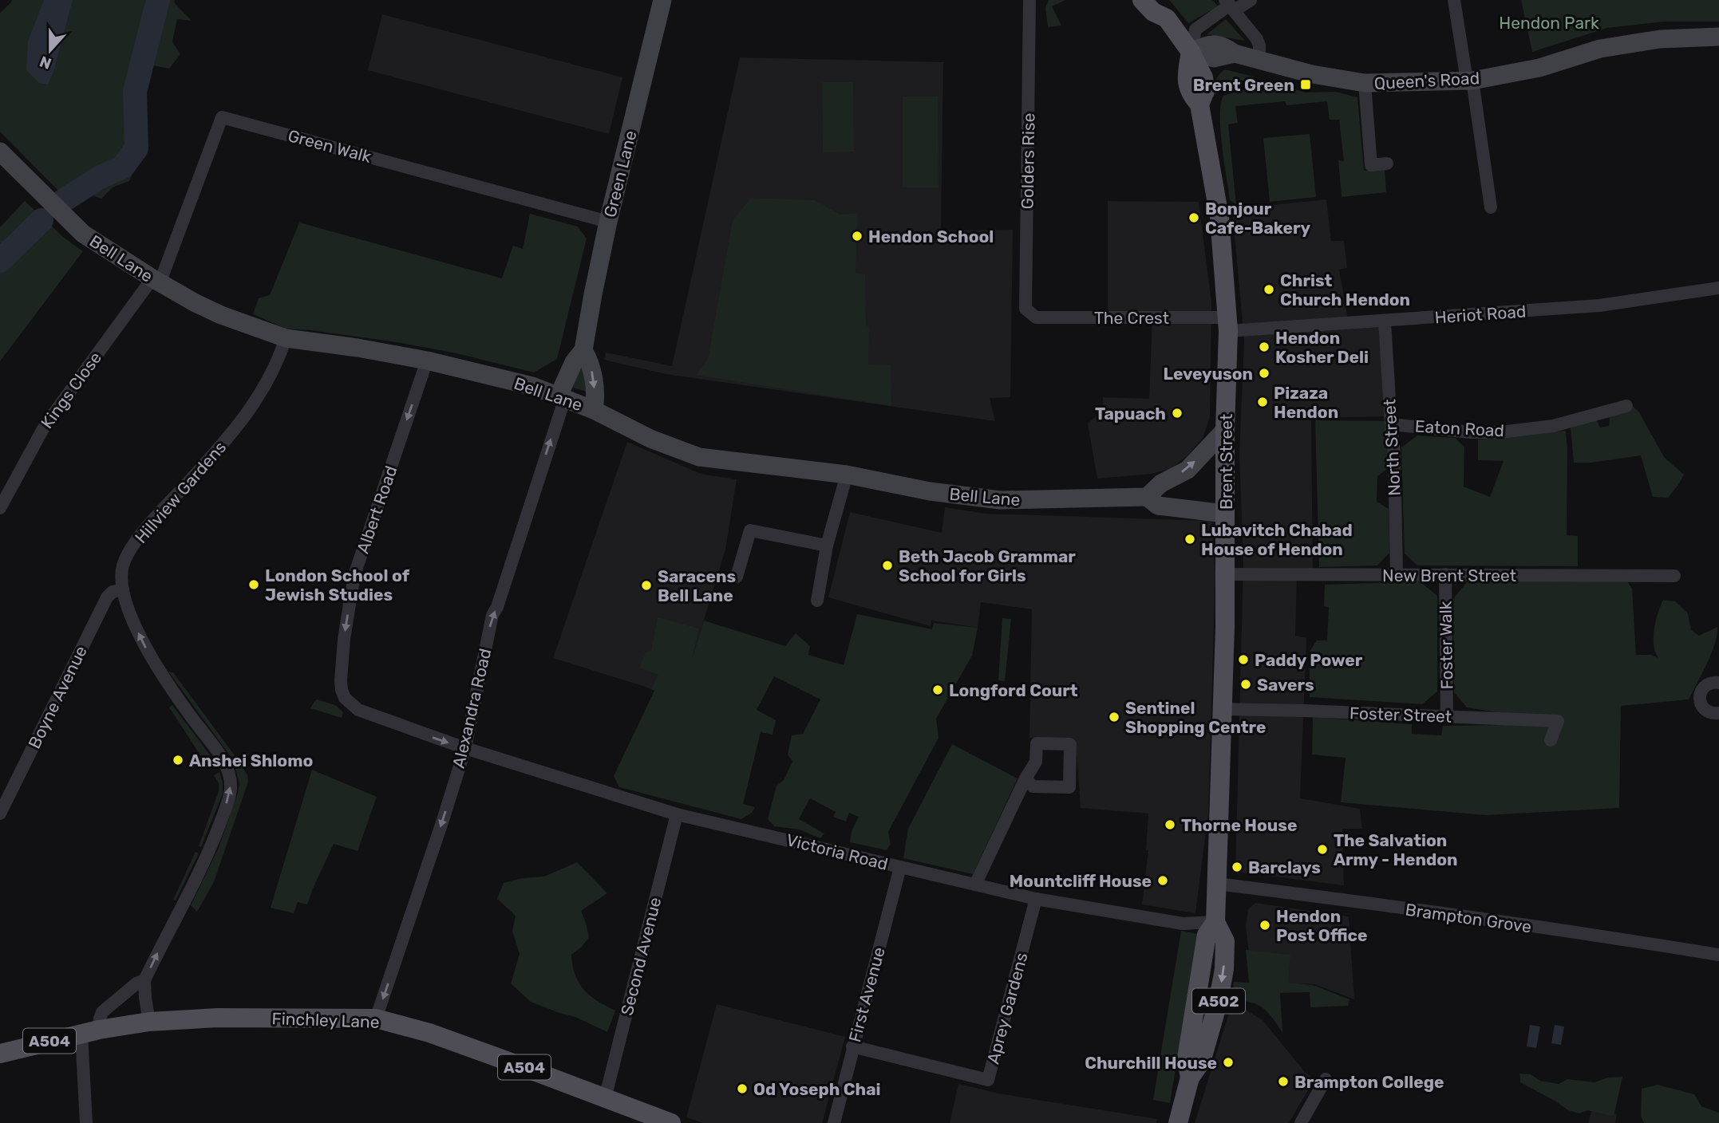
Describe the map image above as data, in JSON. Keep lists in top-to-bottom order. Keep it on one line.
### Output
{"streets":{"main road":["Brent Street","A502","Finchley Lane","A504"],"street":["Queen's Road","Green Walk","Golders Rise","Green Lane","Bell Lane","Heriot Road","The Crest","Kings Close","Eaton Road","North Street","Hillview Gardens","Albert Road","New Brent Street","Foster Walk","Boyne Avenue","Alexandra Road","Foster Street","Victoria Road","Brampton Grove","Second Avenue","First Avenue","Aprey Gardens"]},"crossings":[["Queen's Road","Brent Street"],["Green Walk","Green Lane"],["Green Walk","Bell Lane"],["Green Walk","Kings Close"],["Golders Rise","The Crest"],["Green Lane","Bell Lane"],["Green Lane","Alexandra Road"],["Bell Lane","Kings Close"],["Bell Lane","Brent Street"],["Bell Lane","Hillview Gardens"],["Bell Lane","Albert Road"],["Bell Lane","Alexandra Road"],["Heriot Road","The Crest"],["Heriot Road","North Street"],["Heriot Road","Brent Street"],["The Crest","Brent Street"],["Eaton Road","North Street"],["North Street","New Brent Street"],["Brent Street","New Brent Street"],["Brent Street","Foster Street"],["Brent Street","Victoria Road"],["Brent Street","Brampton Grove"],["Hillview Gardens","Boyne Avenue"],["Hillview Gardens","Finchley Lane"],["Albert Road","Alexandra Road"],["Albert Road","Victoria Road"],["New Brent Street","Foster Walk"],["Foster Walk","Foster Street"],["Alexandra Road","Victoria Road"],["Alexandra Road","Finchley Lane"],["Victoria Road","Second Avenue"],["Victoria Road","First Avenue"],["Victoria Road","Aprey Gardens"],["Second Avenue","Finchley Lane"],["First Avenue","Aprey Gardens"]],"one_way":["Hillview Gardens","Albert Road"],"parks":["Hendon Park"],"places":{"transit":["Brent Green"],"other":["Bonjour Cafe-Bakery","Hendon School","Christ Church Hendon","Hendon Kosher Deli","Leveyuson","Pizaza Hendon","Tapuach","Lubavitch Chabad House of Hendon","Beth Jacob Grammar School for Girls","London School of Jewish Studies","Saracens Bell Lane","Paddy Power","Savers","Longford Court","Sentinel Shopping Centre","Anshei Shlomo","Thorne House","The Salvation Army - Hendon","Barclays","Mountcliff House","Hendon Post Office","Churchill House","Brampton College","Od Yoseph Chai"]},"north":"bottom"}
